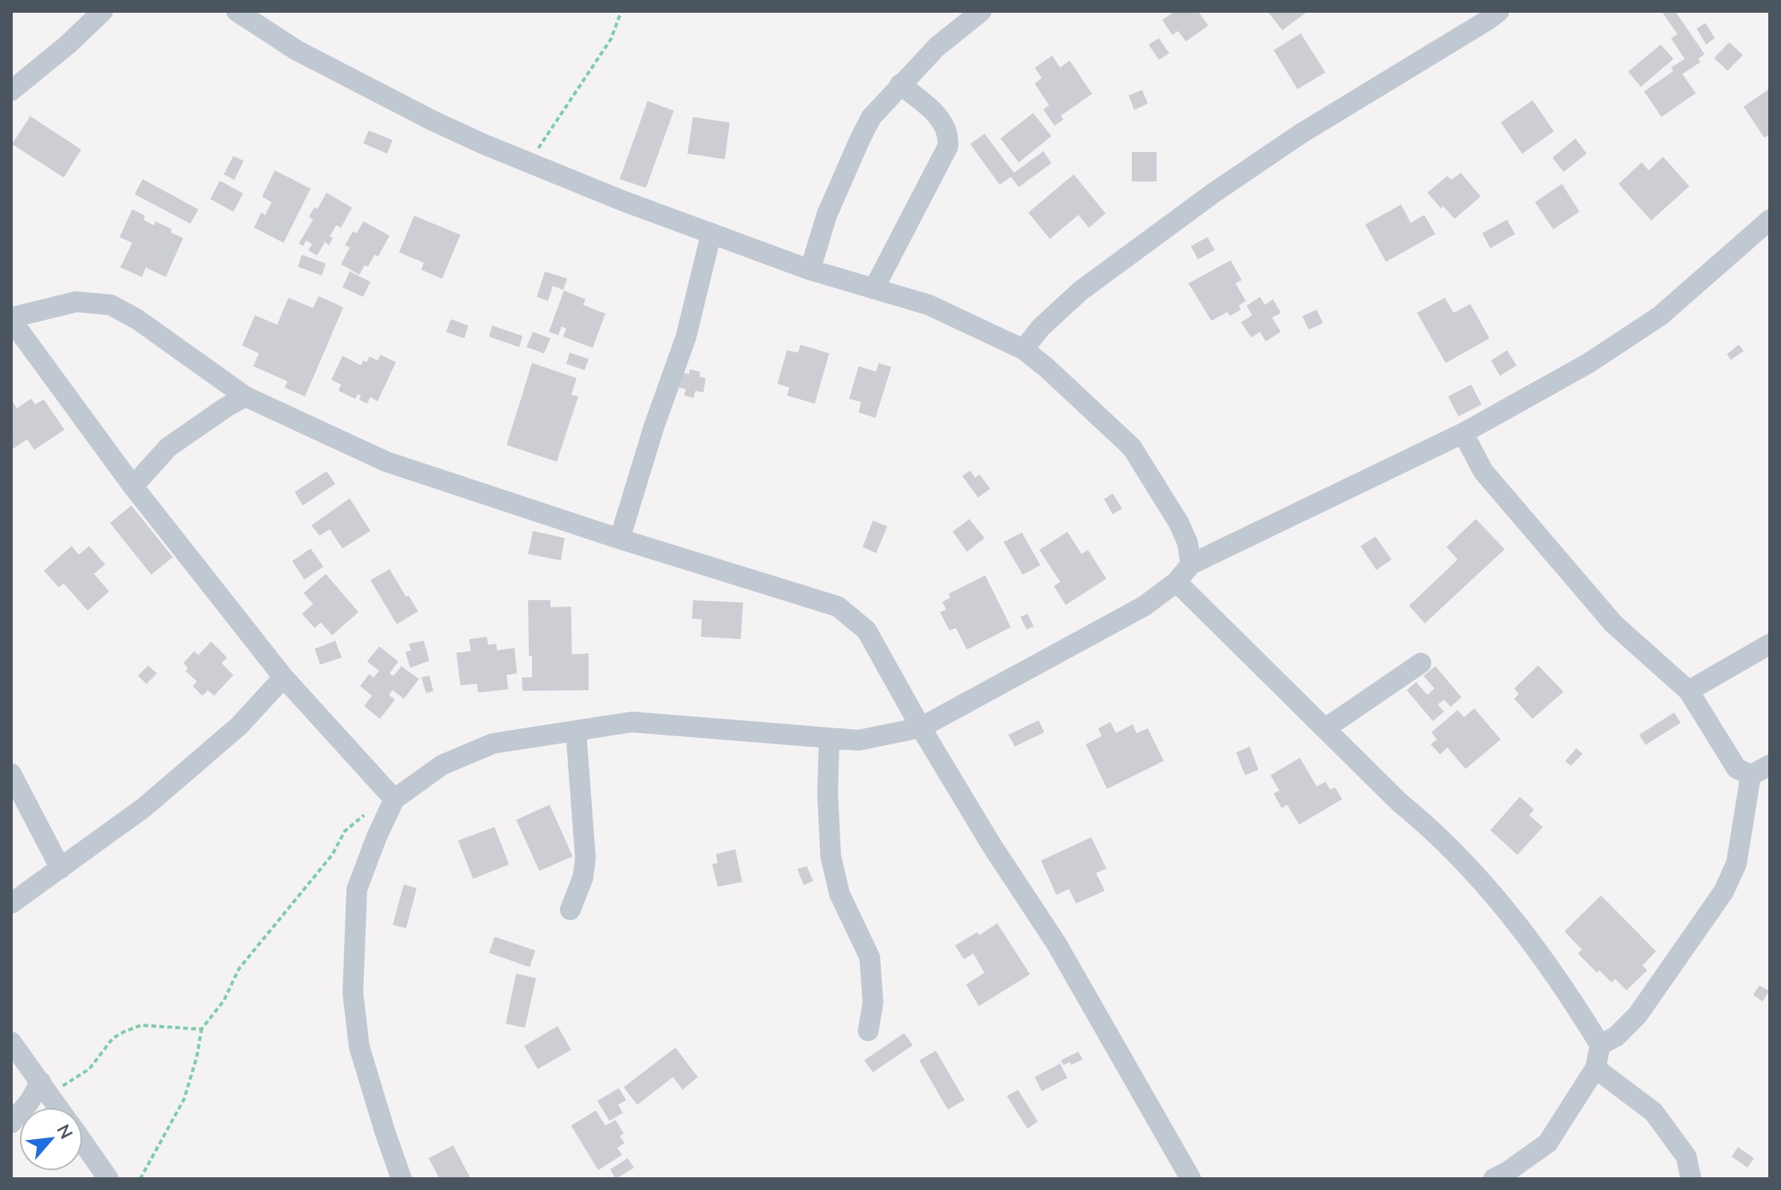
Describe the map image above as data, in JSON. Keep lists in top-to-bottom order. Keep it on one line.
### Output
{"north":"top right"}
